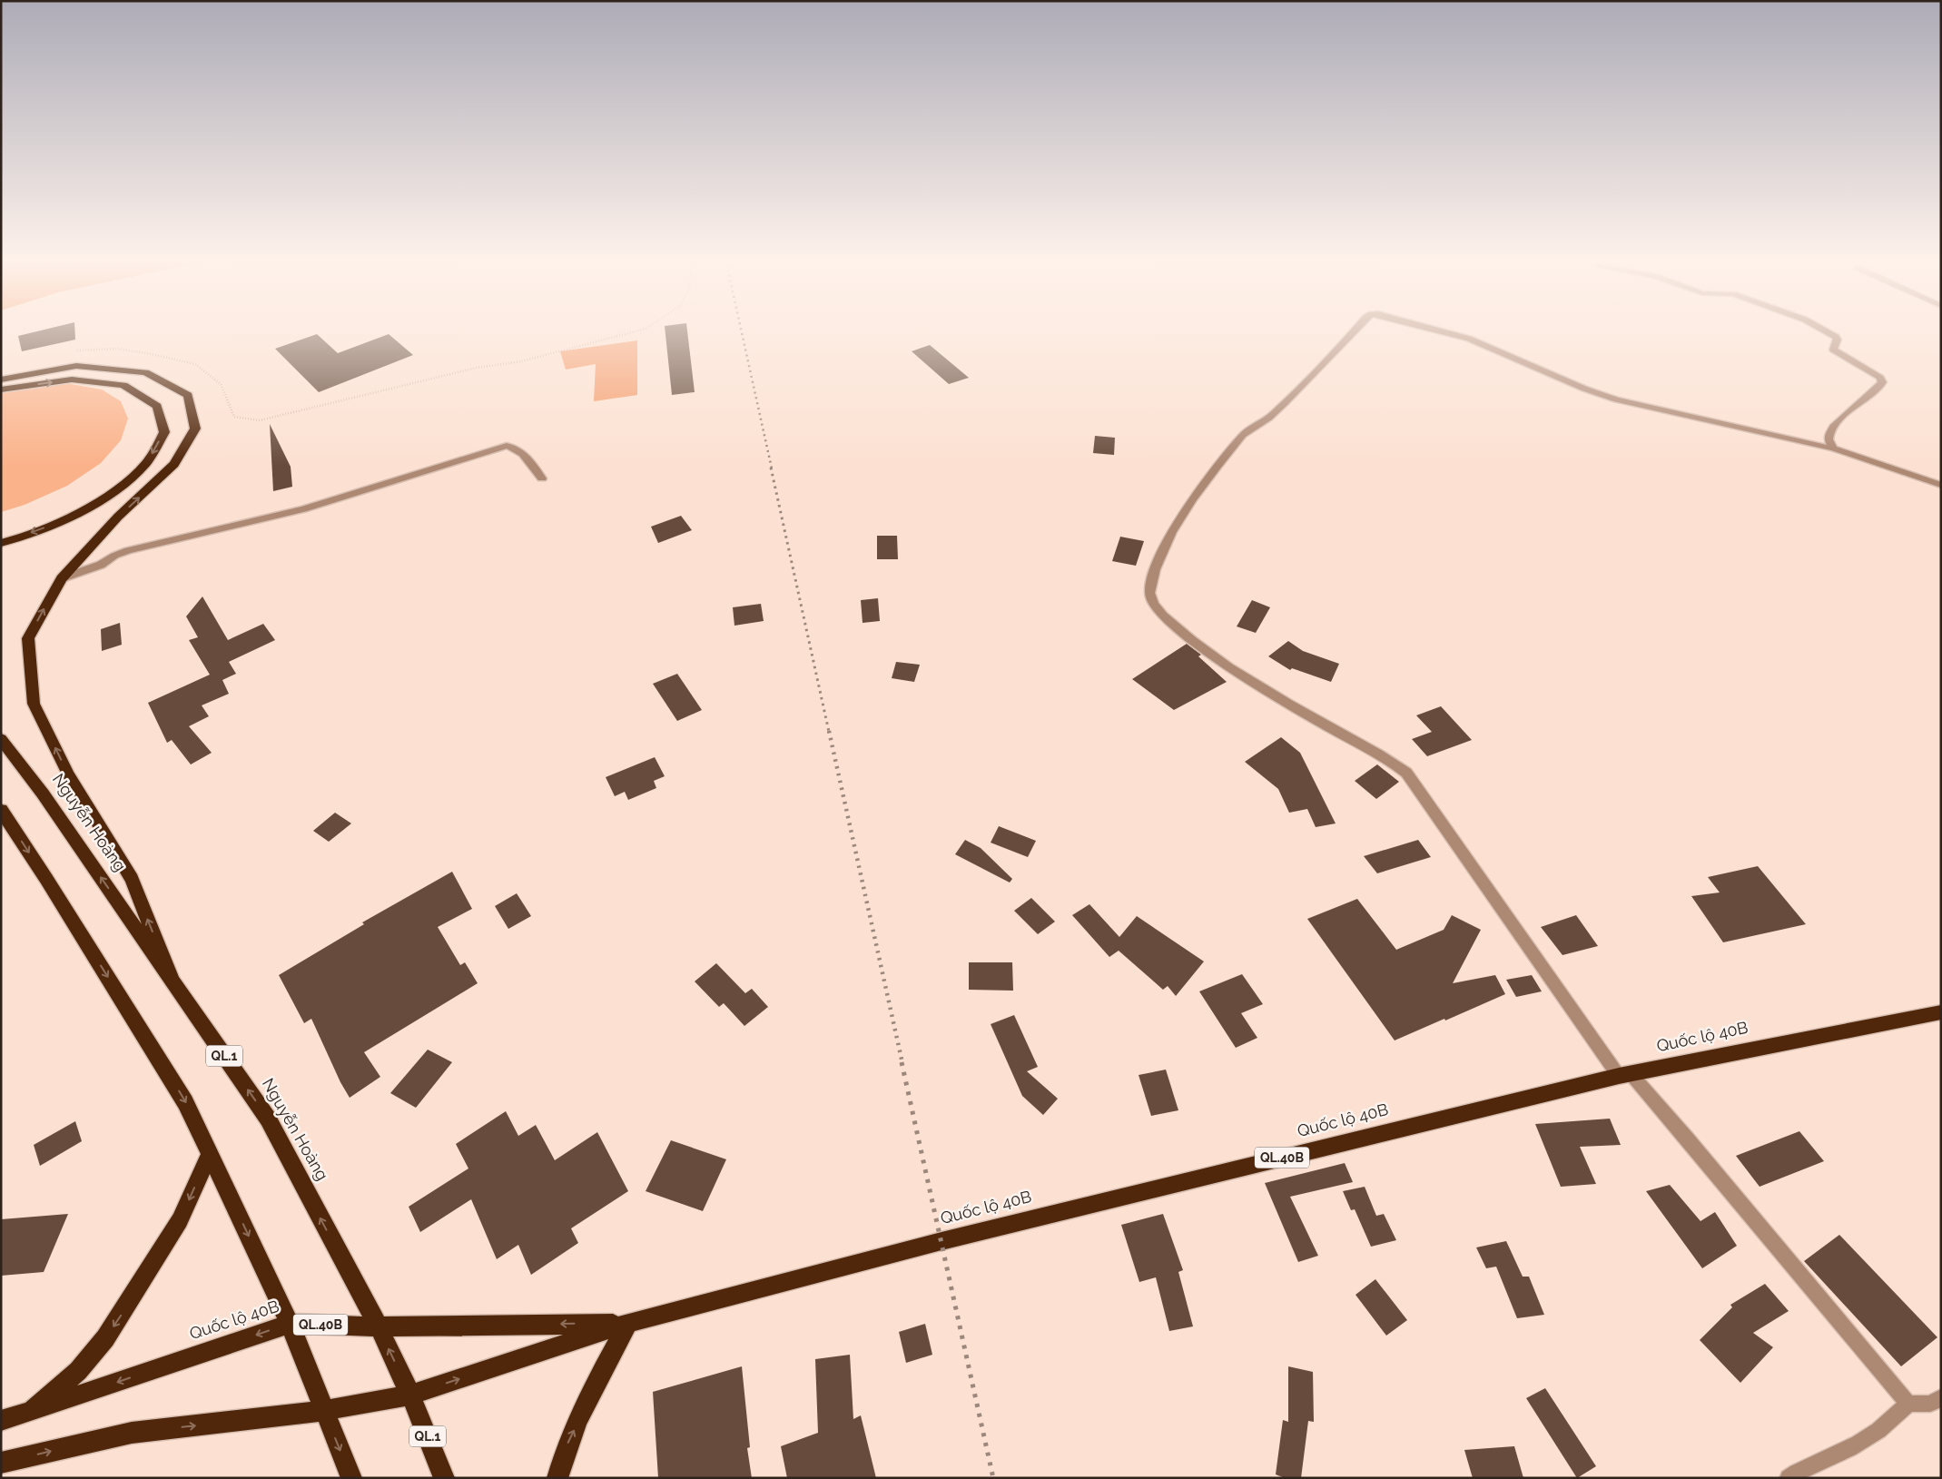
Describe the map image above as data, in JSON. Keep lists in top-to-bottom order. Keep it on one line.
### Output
{"streets":{"highway":["Nguyễn Hoàng","Quốc lộ 40B","QL.1","QL.40B"]},"crossings":[["Nguyễn Hoàng","Quốc lộ 40B"]]}
